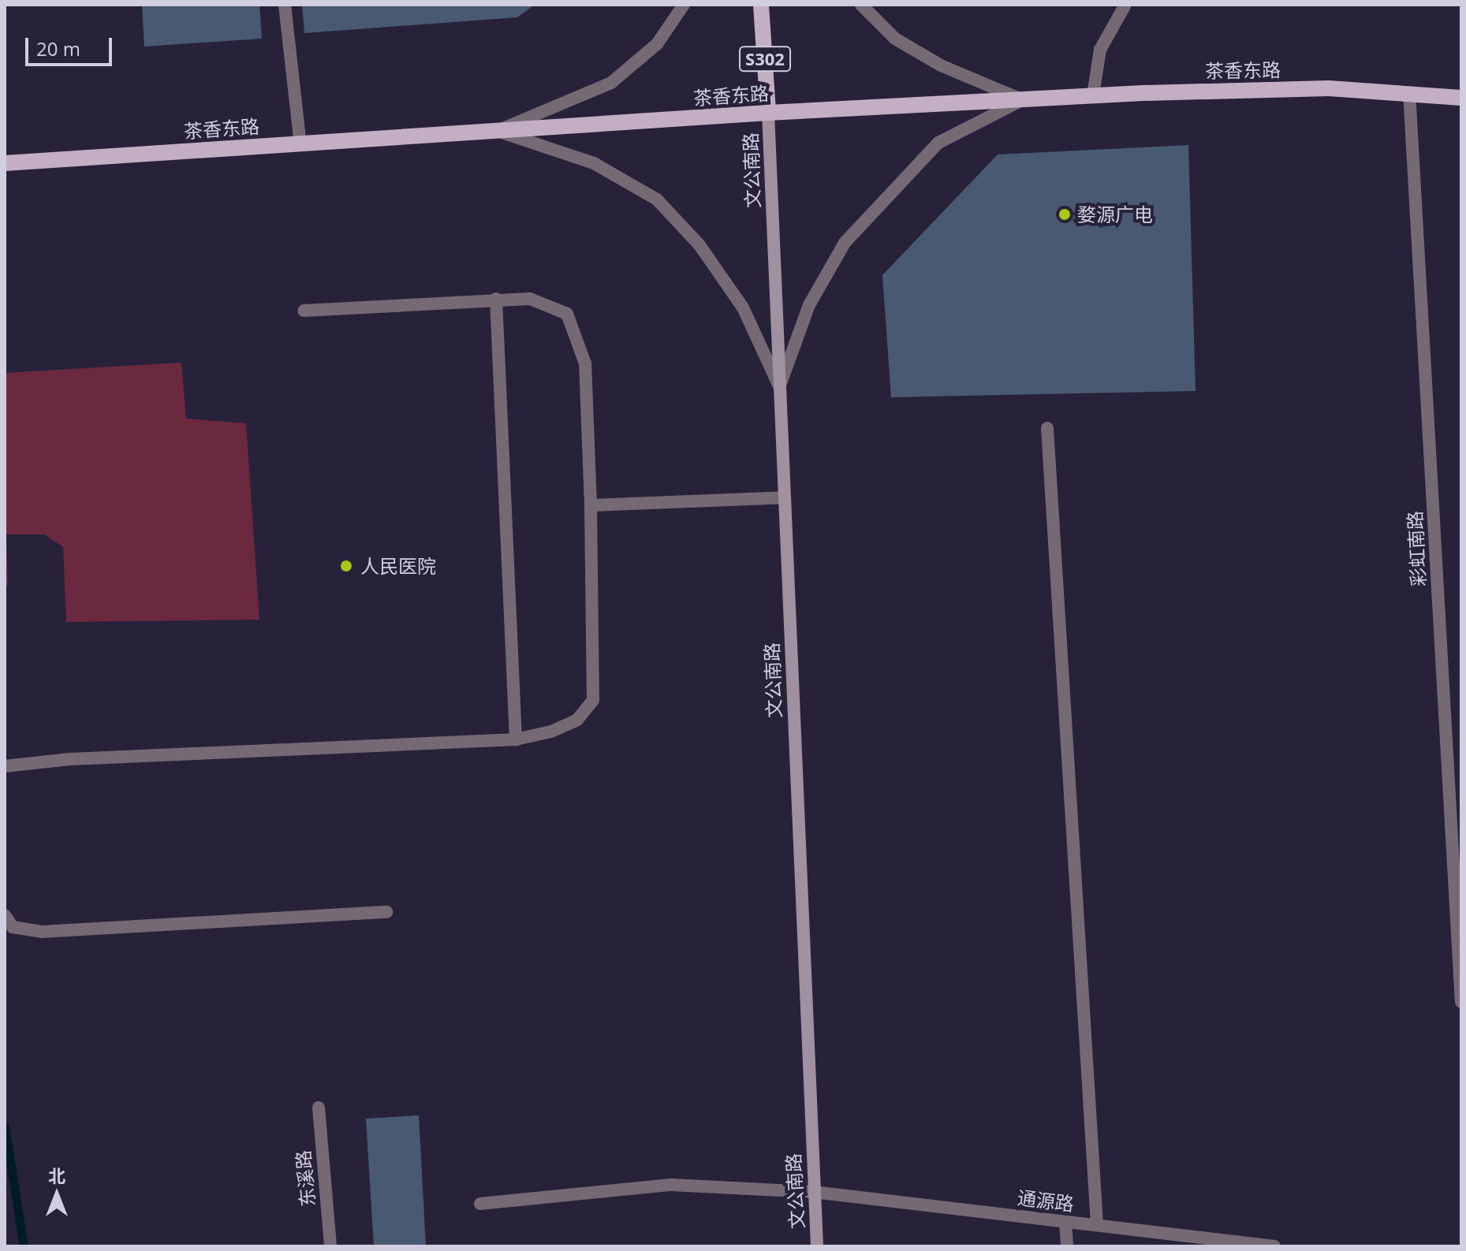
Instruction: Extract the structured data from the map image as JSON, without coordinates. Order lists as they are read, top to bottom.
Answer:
{
  "streets": {
    "main road": ["S302", "茶香东路", "文公南路"],
    "street": ["彩虹南路", "东溪路", "通源路"]
  },
  "crossings": [
    ["S302", "茶香东路"],
    ["S302", "文公南路"],
    ["茶香东路", "文公南路"],
    ["茶香东路", "彩虹南路"],
    ["文公南路", "通源路"]
  ],
  "places": ["婺源广电", "人民医院"],
  "scale_bar": "20 m",
  "north": "top"
}
